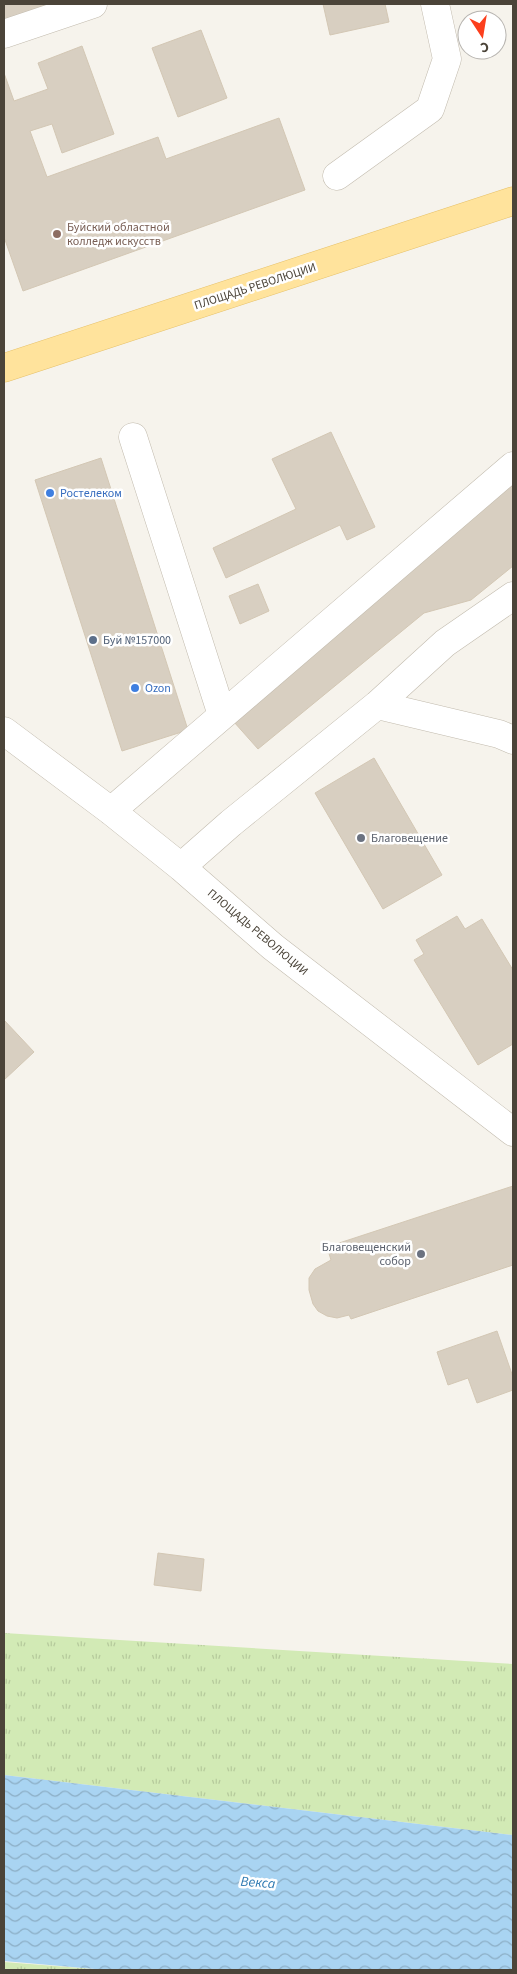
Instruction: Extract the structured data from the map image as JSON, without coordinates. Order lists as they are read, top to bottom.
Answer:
{
  "streets": {
    "main road": ["ПЛОЩАДЬ РЕВОЛЮЦИИ"]
  },
  "water": ["Векса"],
  "places": [
    "Буйский областной колледж искусств",
    "Ростелеком",
    "Буй №157000",
    "Ozon",
    "Благовещение",
    "Благовещенский собор"
  ],
  "north": "bottom"
}
